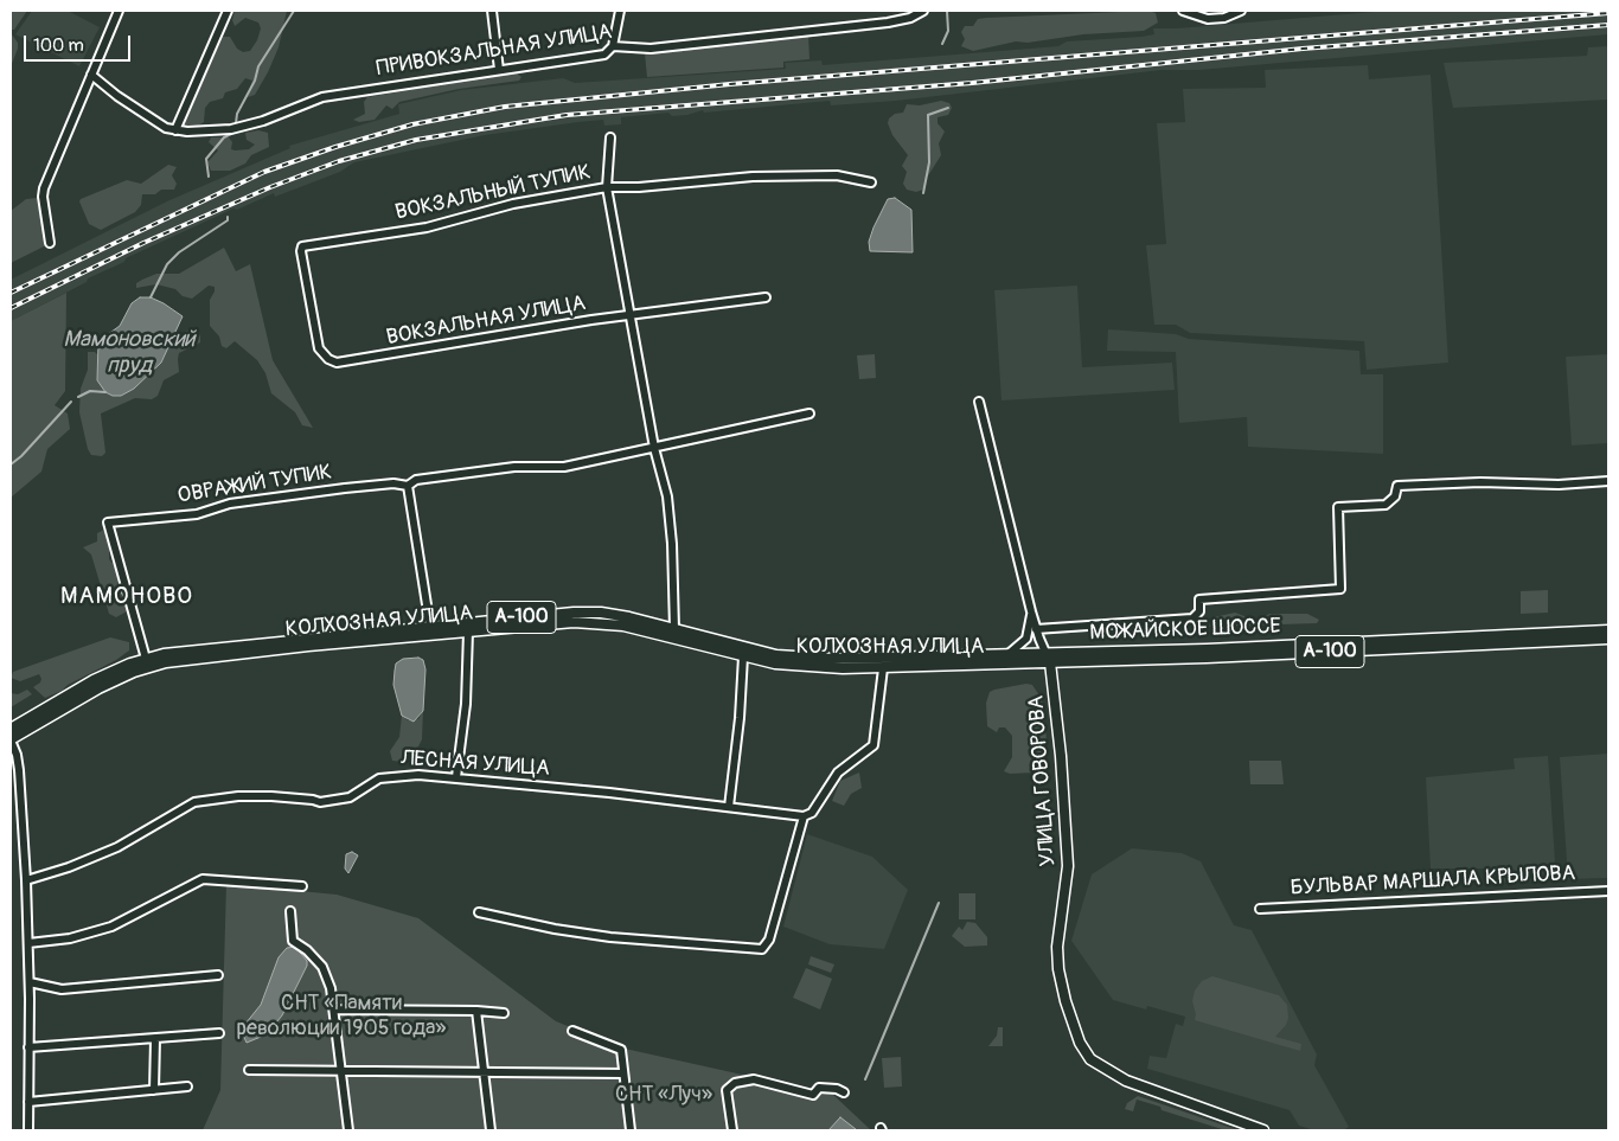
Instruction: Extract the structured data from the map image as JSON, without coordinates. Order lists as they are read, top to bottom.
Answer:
{
  "streets": {
    "main road": [
      "А-100",
      "КОЛХОЗНАЯ УЛИЦА",
      "МОЖАЙСКОЕ ШОССЕ",
      "УЛИЦА ГОВОРОВА"
    ],
    "street": [
      "ПРИВОКЗАЛЬНАЯ УЛИЦА",
      "ВОКЗАЛЬНЫЙ ТУПИК",
      "ВОКЗАЛЬНАЯ УЛИЦА",
      "ОВРАЖИЙ ТУПИК",
      "ЛЕСНАЯ УЛИЦА",
      "БУЛЬВАР МАРШАЛА КРЫЛОВА"
    ]
  },
  "crossings": [
    ["ВОКЗАЛЬНЫЙ ТУПИК", "ВОКЗАЛЬНАЯ УЛИЦА"],
    ["ОВРАЖИЙ ТУПИК", "КОЛХОЗНАЯ УЛИЦА"],
    ["КОЛХОЗНАЯ УЛИЦА", "МОЖАЙСКОЕ ШОССЕ"],
    ["КОЛХОЗНАЯ УЛИЦА", "УЛИЦА ГОВОРОВА"],
    ["МОЖАЙСКОЕ ШОССЕ", "УЛИЦА ГОВОРОВА"]
  ],
  "districts": ["МАМОНОВО"],
  "water": ["Мамоновский пруд"],
  "parks": ["СНТ «Памяти революции 1905 года»", "СНТ «Луч»"],
  "scale_bar": "100 m"
}
